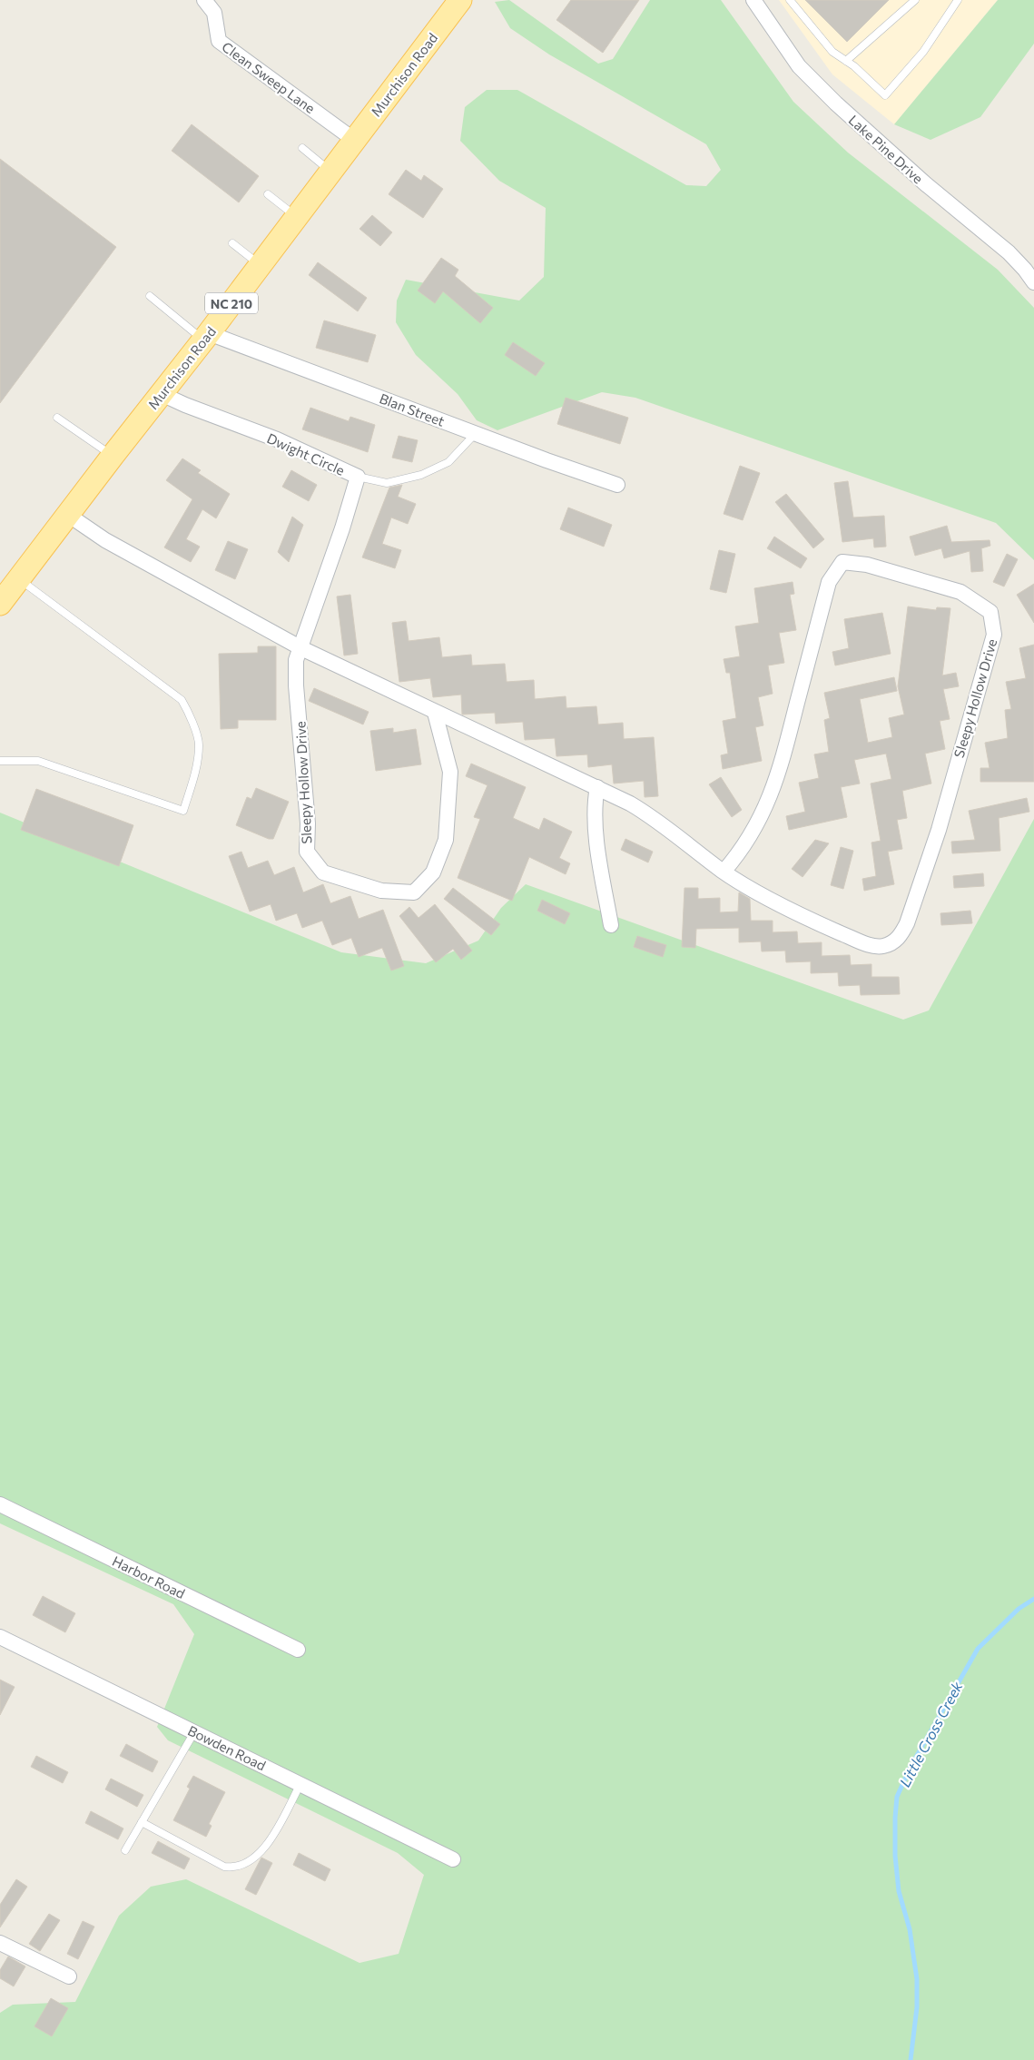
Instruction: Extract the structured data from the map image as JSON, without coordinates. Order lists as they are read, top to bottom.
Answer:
{
  "streets": {
    "main road": ["Murchison Road", "NC 210"],
    "street": [
      "Clean Sweep Lane",
      "Lake Pine Drive",
      "Blan Street",
      "Dwight Circle",
      "Sleepy Hollow Drive",
      "Harbor Road",
      "Bowden Road"
    ]
  },
  "crossings": [
    ["Murchison Road", "Clean Sweep Lane"],
    ["Murchison Road", "Blan Street"],
    ["Murchison Road", "Dwight Circle"],
    ["Murchison Road", "Sleepy Hollow Drive"],
    ["Dwight Circle", "Sleepy Hollow Drive"]
  ],
  "water": ["Little Cross Creek"]
}
